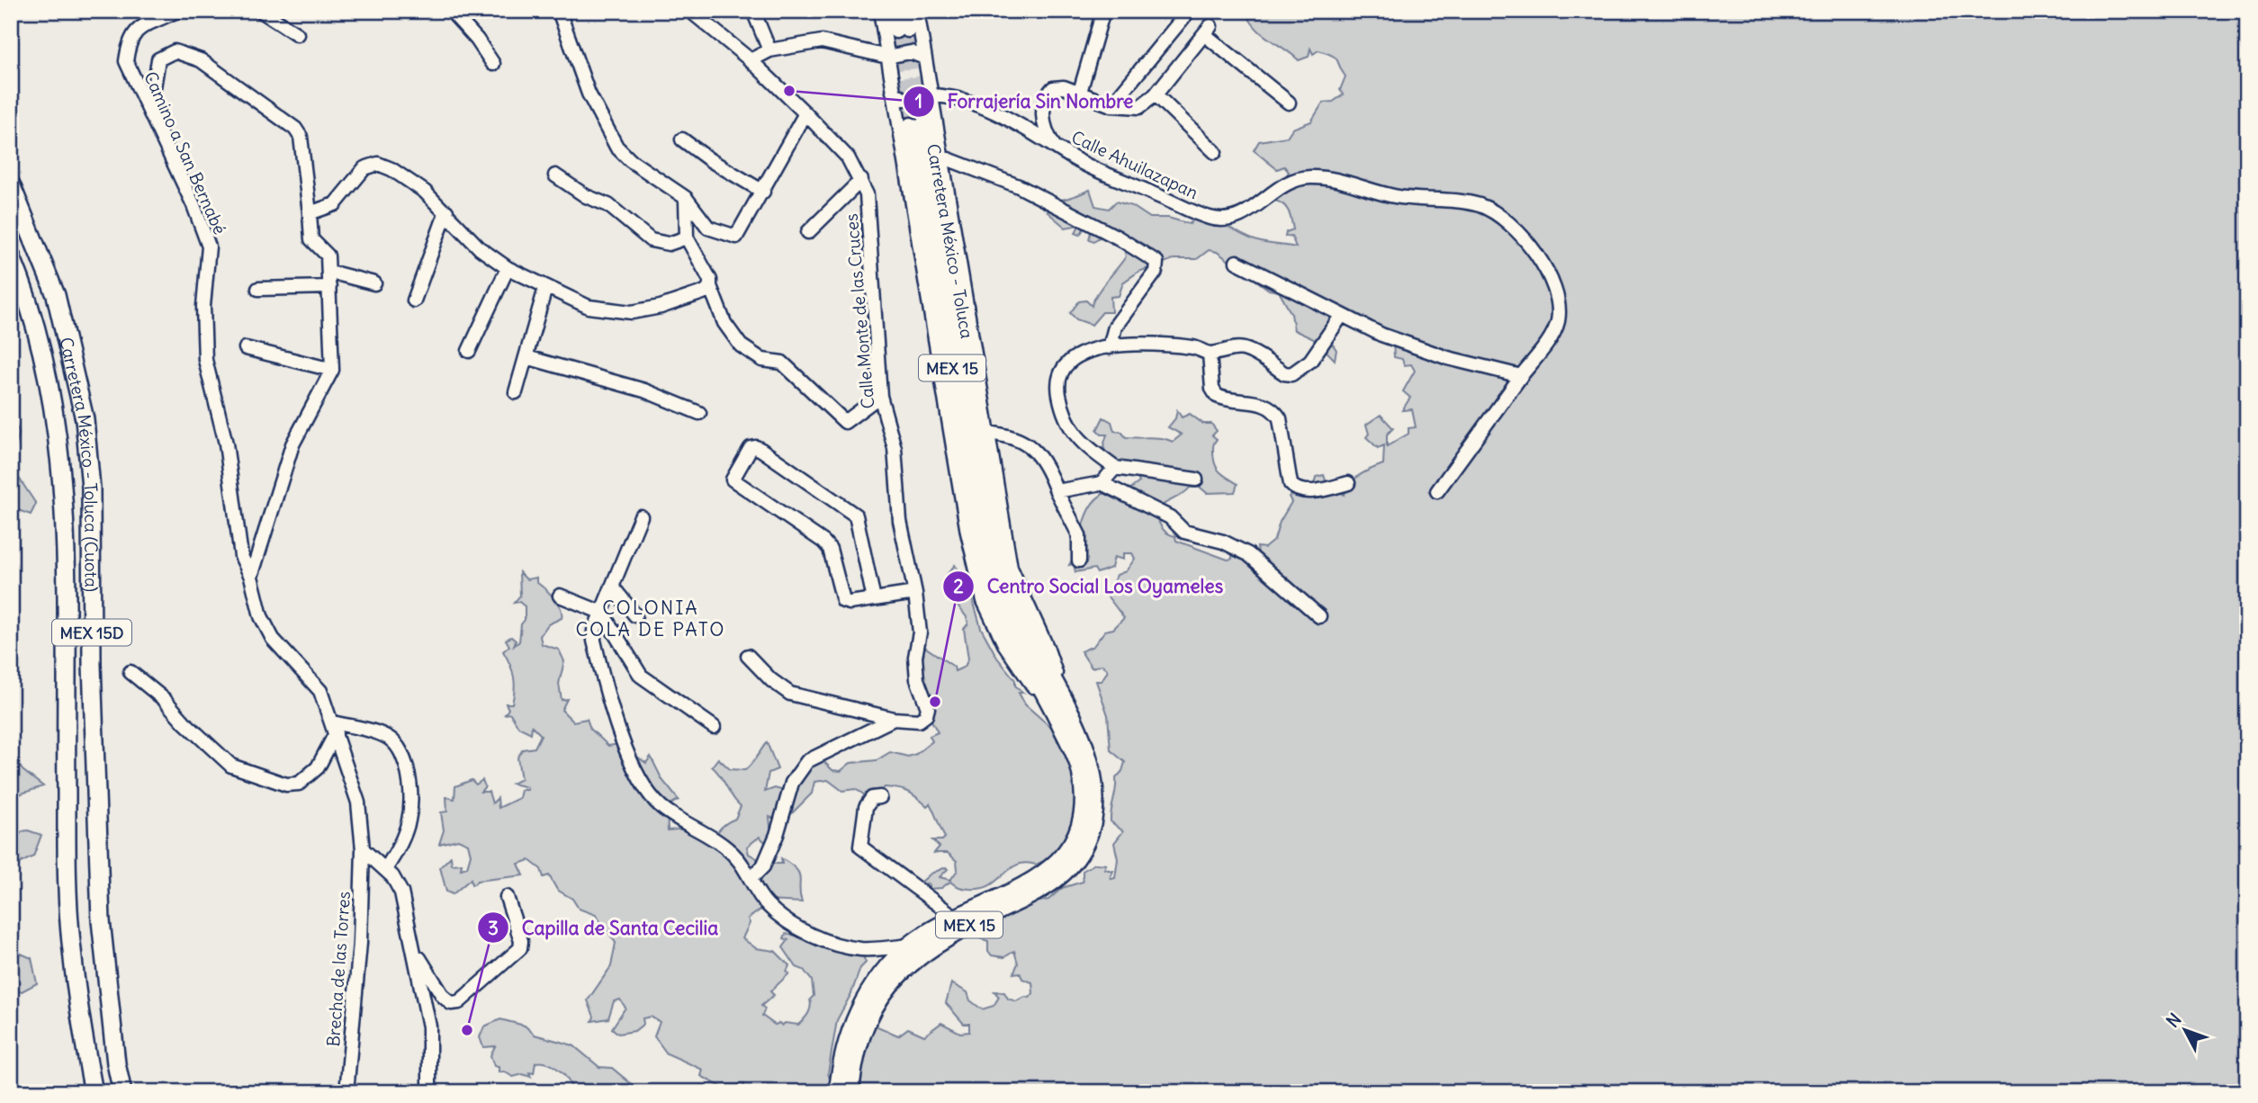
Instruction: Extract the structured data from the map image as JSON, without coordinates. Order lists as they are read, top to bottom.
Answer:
{
  "streets": {
    "highway": ["Carretera México - Toluca (Cuota)", "MEX 15D"],
    "main road": ["Carretera México - Toluca", "MEX 15"],
    "street": [
      "Camino a San Bernabé",
      "Calle Ahuilazapan",
      "Calle Monte de las Cruces",
      "Brecha de las Torres"
    ]
  },
  "crossings": [
    ["Camino a San Bernabé", "Brecha de las Torres"]
  ],
  "districts": ["COLONIA COLA DE PATO"],
  "places": ["Forrajería Sin Nombre", "Centro Social Los Oyameles", "Capilla de Santa Cecilia"],
  "north": "top left"
}
